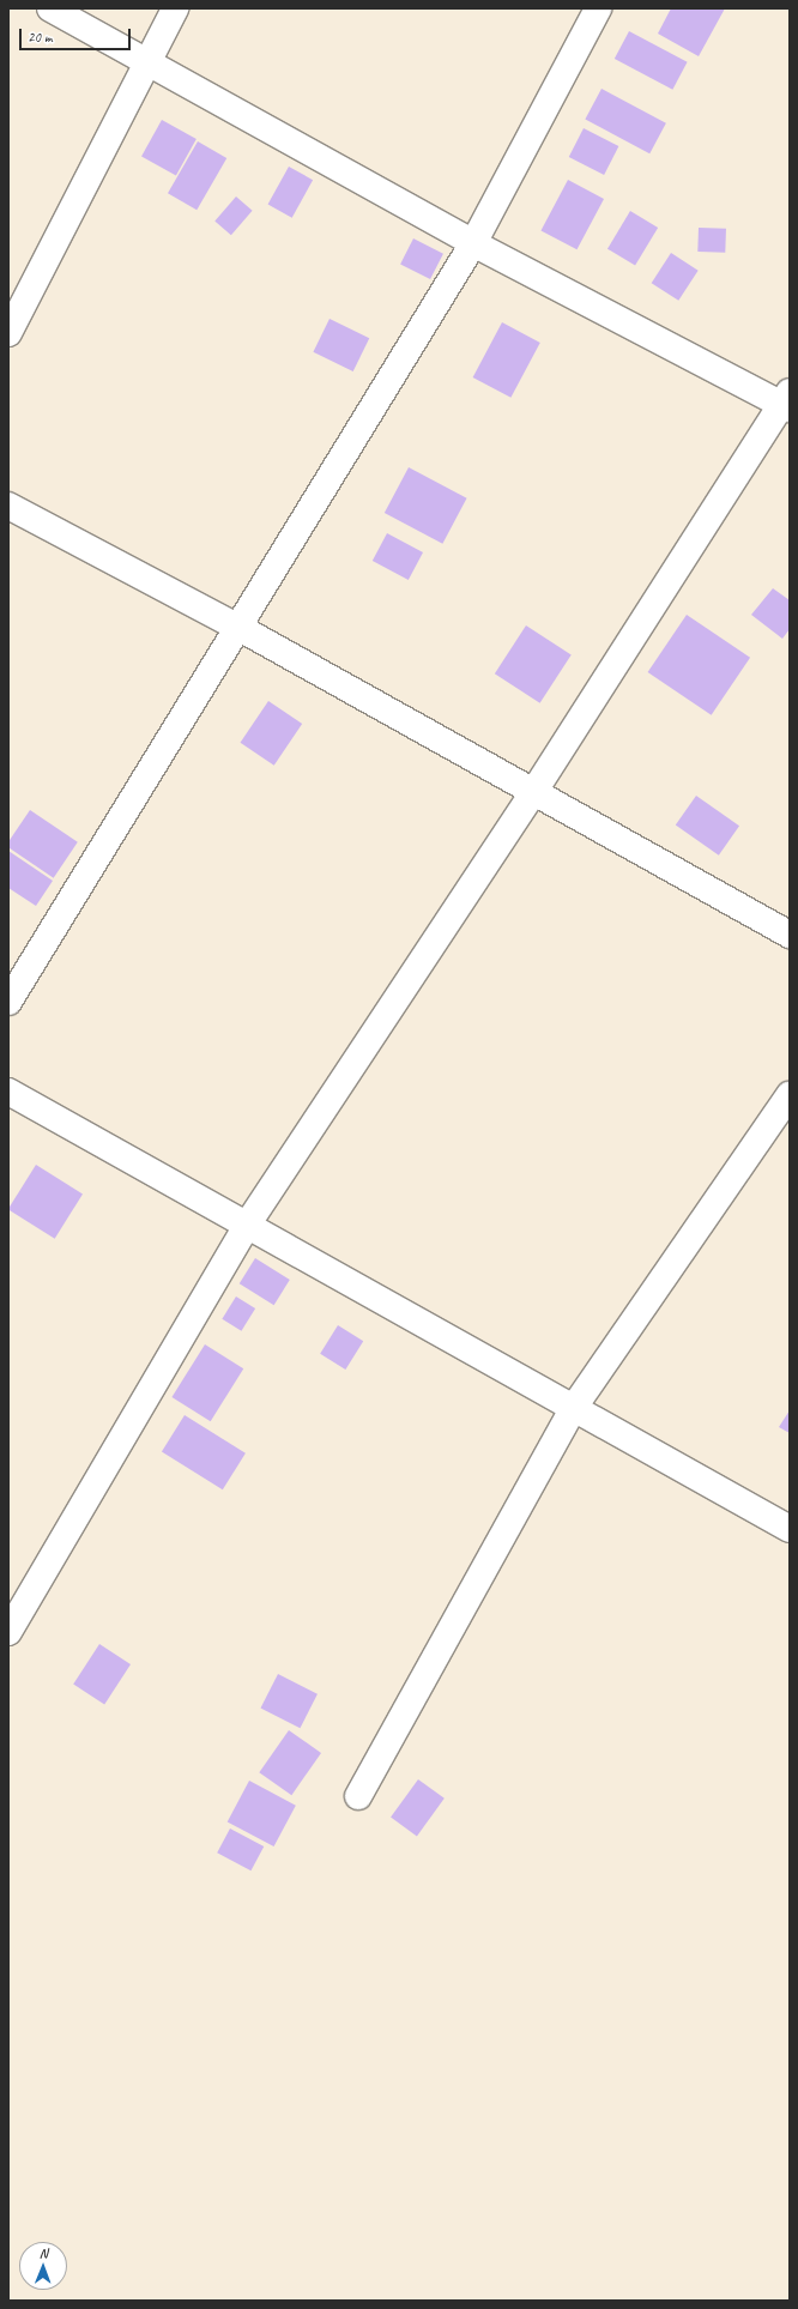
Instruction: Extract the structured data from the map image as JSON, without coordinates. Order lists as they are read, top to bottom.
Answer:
{
  "scale_bar": "20 m",
  "north": "top"
}
